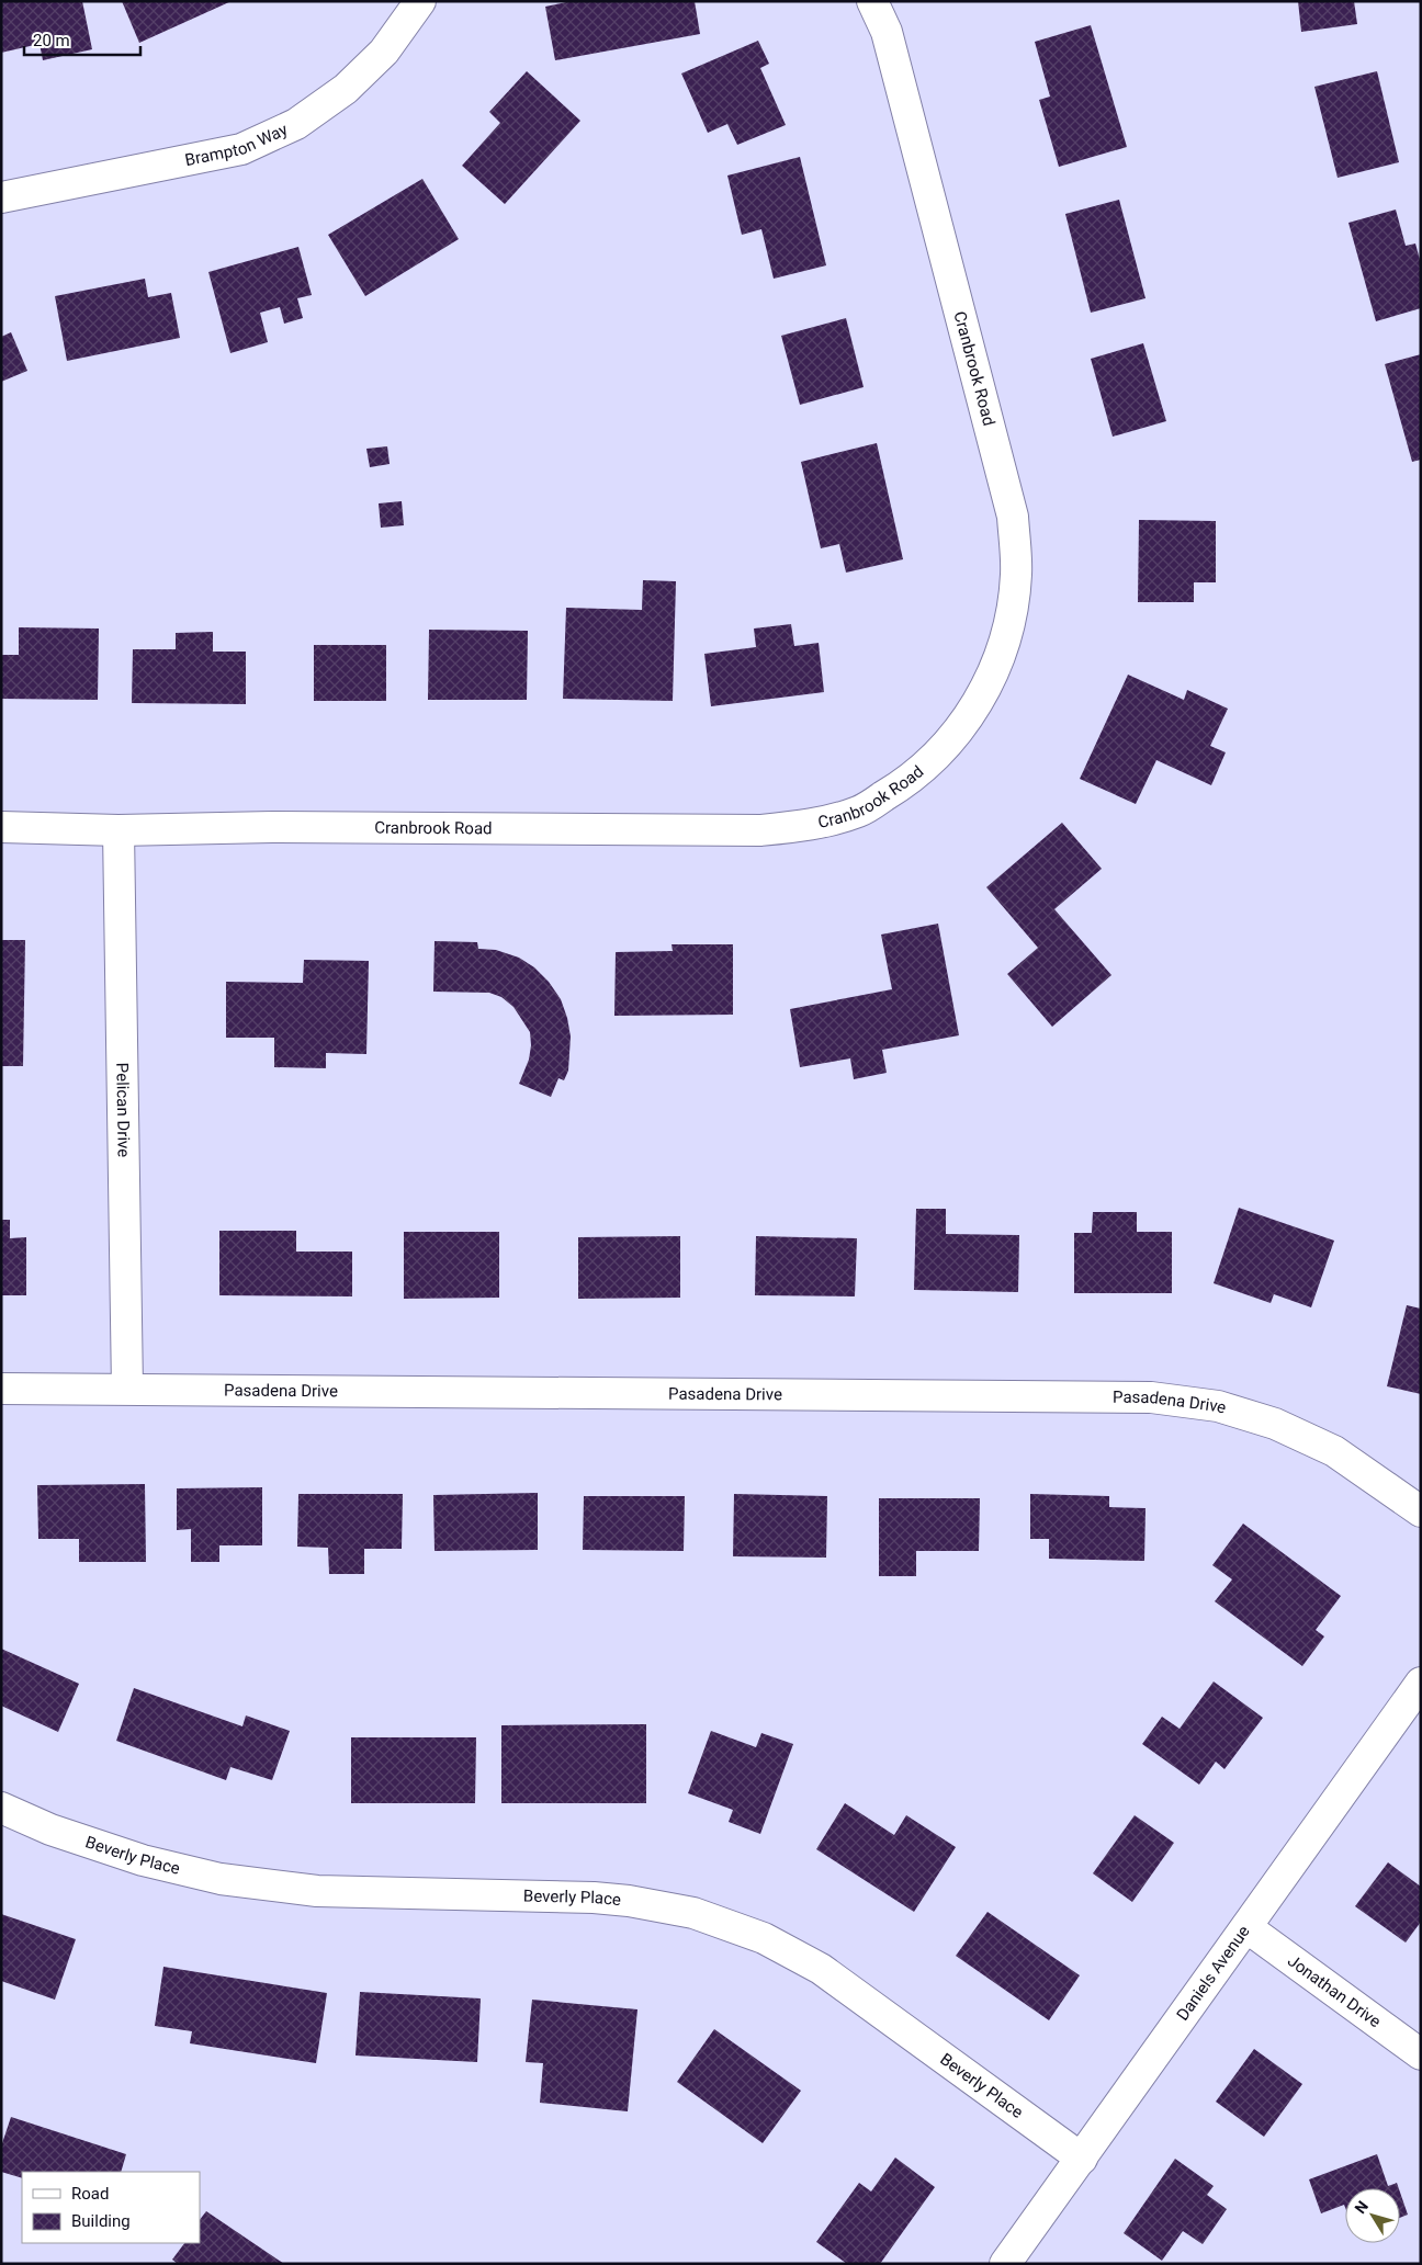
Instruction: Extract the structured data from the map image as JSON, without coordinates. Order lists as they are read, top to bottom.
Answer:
{
  "streets": {
    "street": [
      "Brampton Way",
      "Cranbrook Road",
      "Pelican Drive",
      "Pasadena Drive",
      "Beverly Place",
      "Daniels Avenue",
      "Jonathan Drive"
    ]
  },
  "crossings": [
    ["Cranbrook Road", "Pelican Drive"],
    ["Pelican Drive", "Pasadena Drive"],
    ["Beverly Place", "Daniels Avenue"],
    ["Daniels Avenue", "Jonathan Drive"]
  ],
  "legend": ["Road", "Building"],
  "scale_bar": "20 m",
  "north": "top left"
}
